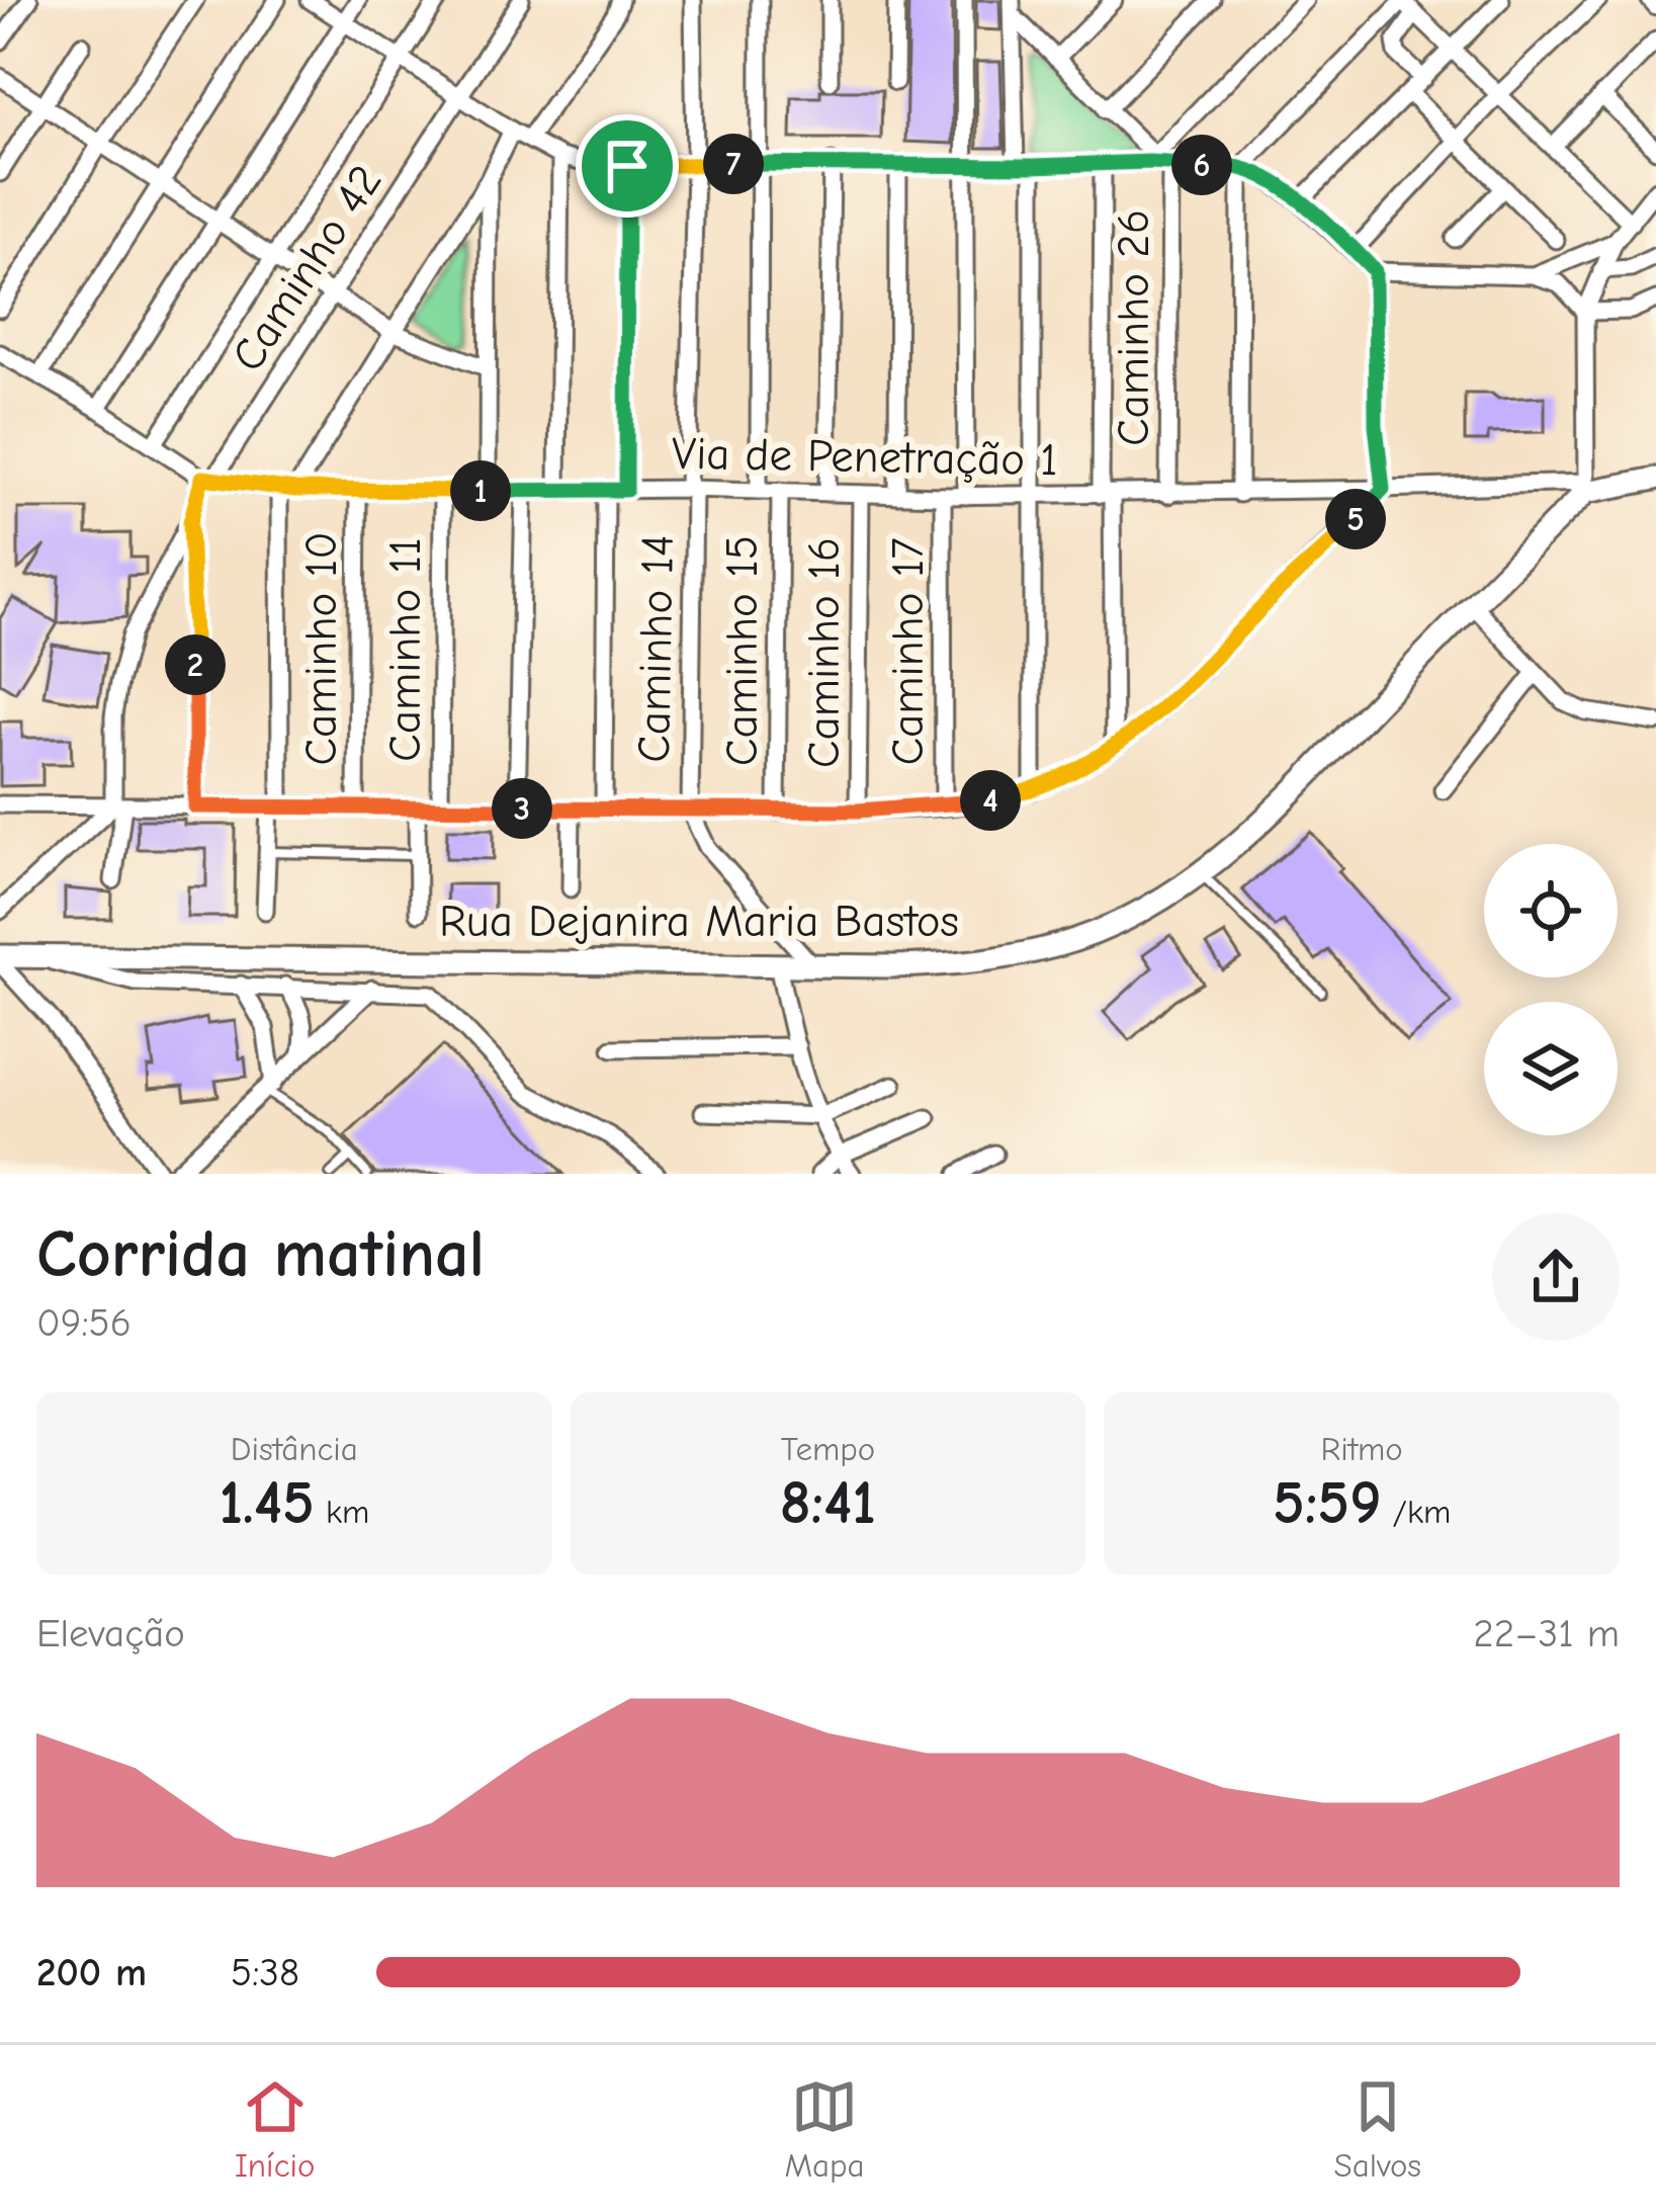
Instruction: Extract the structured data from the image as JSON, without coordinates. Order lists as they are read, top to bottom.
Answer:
{
  "streets": {
    "main road": ["Rua Dejanira Maria Bastos"],
    "street": [
      "Caminho 42",
      "Caminho 26",
      "Via de Penetração 1",
      "Caminho 10",
      "Caminho 14",
      "Caminho 11",
      "Caminho 15",
      "Caminho 17",
      "Caminho 16"
    ]
  },
  "crossings": [
    ["Caminho 42", "Via de Penetração 1"],
    ["Caminho 26", "Via de Penetração 1"],
    ["Via de Penetração 1", "Caminho 10"],
    ["Via de Penetração 1", "Caminho 14"],
    ["Via de Penetração 1", "Caminho 11"],
    ["Via de Penetração 1", "Caminho 15"],
    ["Via de Penetração 1", "Caminho 17"],
    ["Via de Penetração 1", "Caminho 16"],
    ["Via de Penetração 1", "Rua Dejanira Maria Bastos"]
  ],
  "page": {
    "pins": [
      "7",
      "6",
      "1",
      "5",
      "2",
      "4",
      "3"
    ],
    "heading": ["Corrida matinal", "09:56"],
    "stats": [
      ["Distância", "1.45 km"],
      ["Tempo", "8:41"],
      ["Ritmo", "5:59 /km"]
    ],
    "chart": ["Elevação", "22–31 m"],
    "list": [
      {
        "name": "200 m",
        "note": "5:38"
      }
    ],
    "tabs": ["Início", "Mapa", "Salvos"]
  }
}
